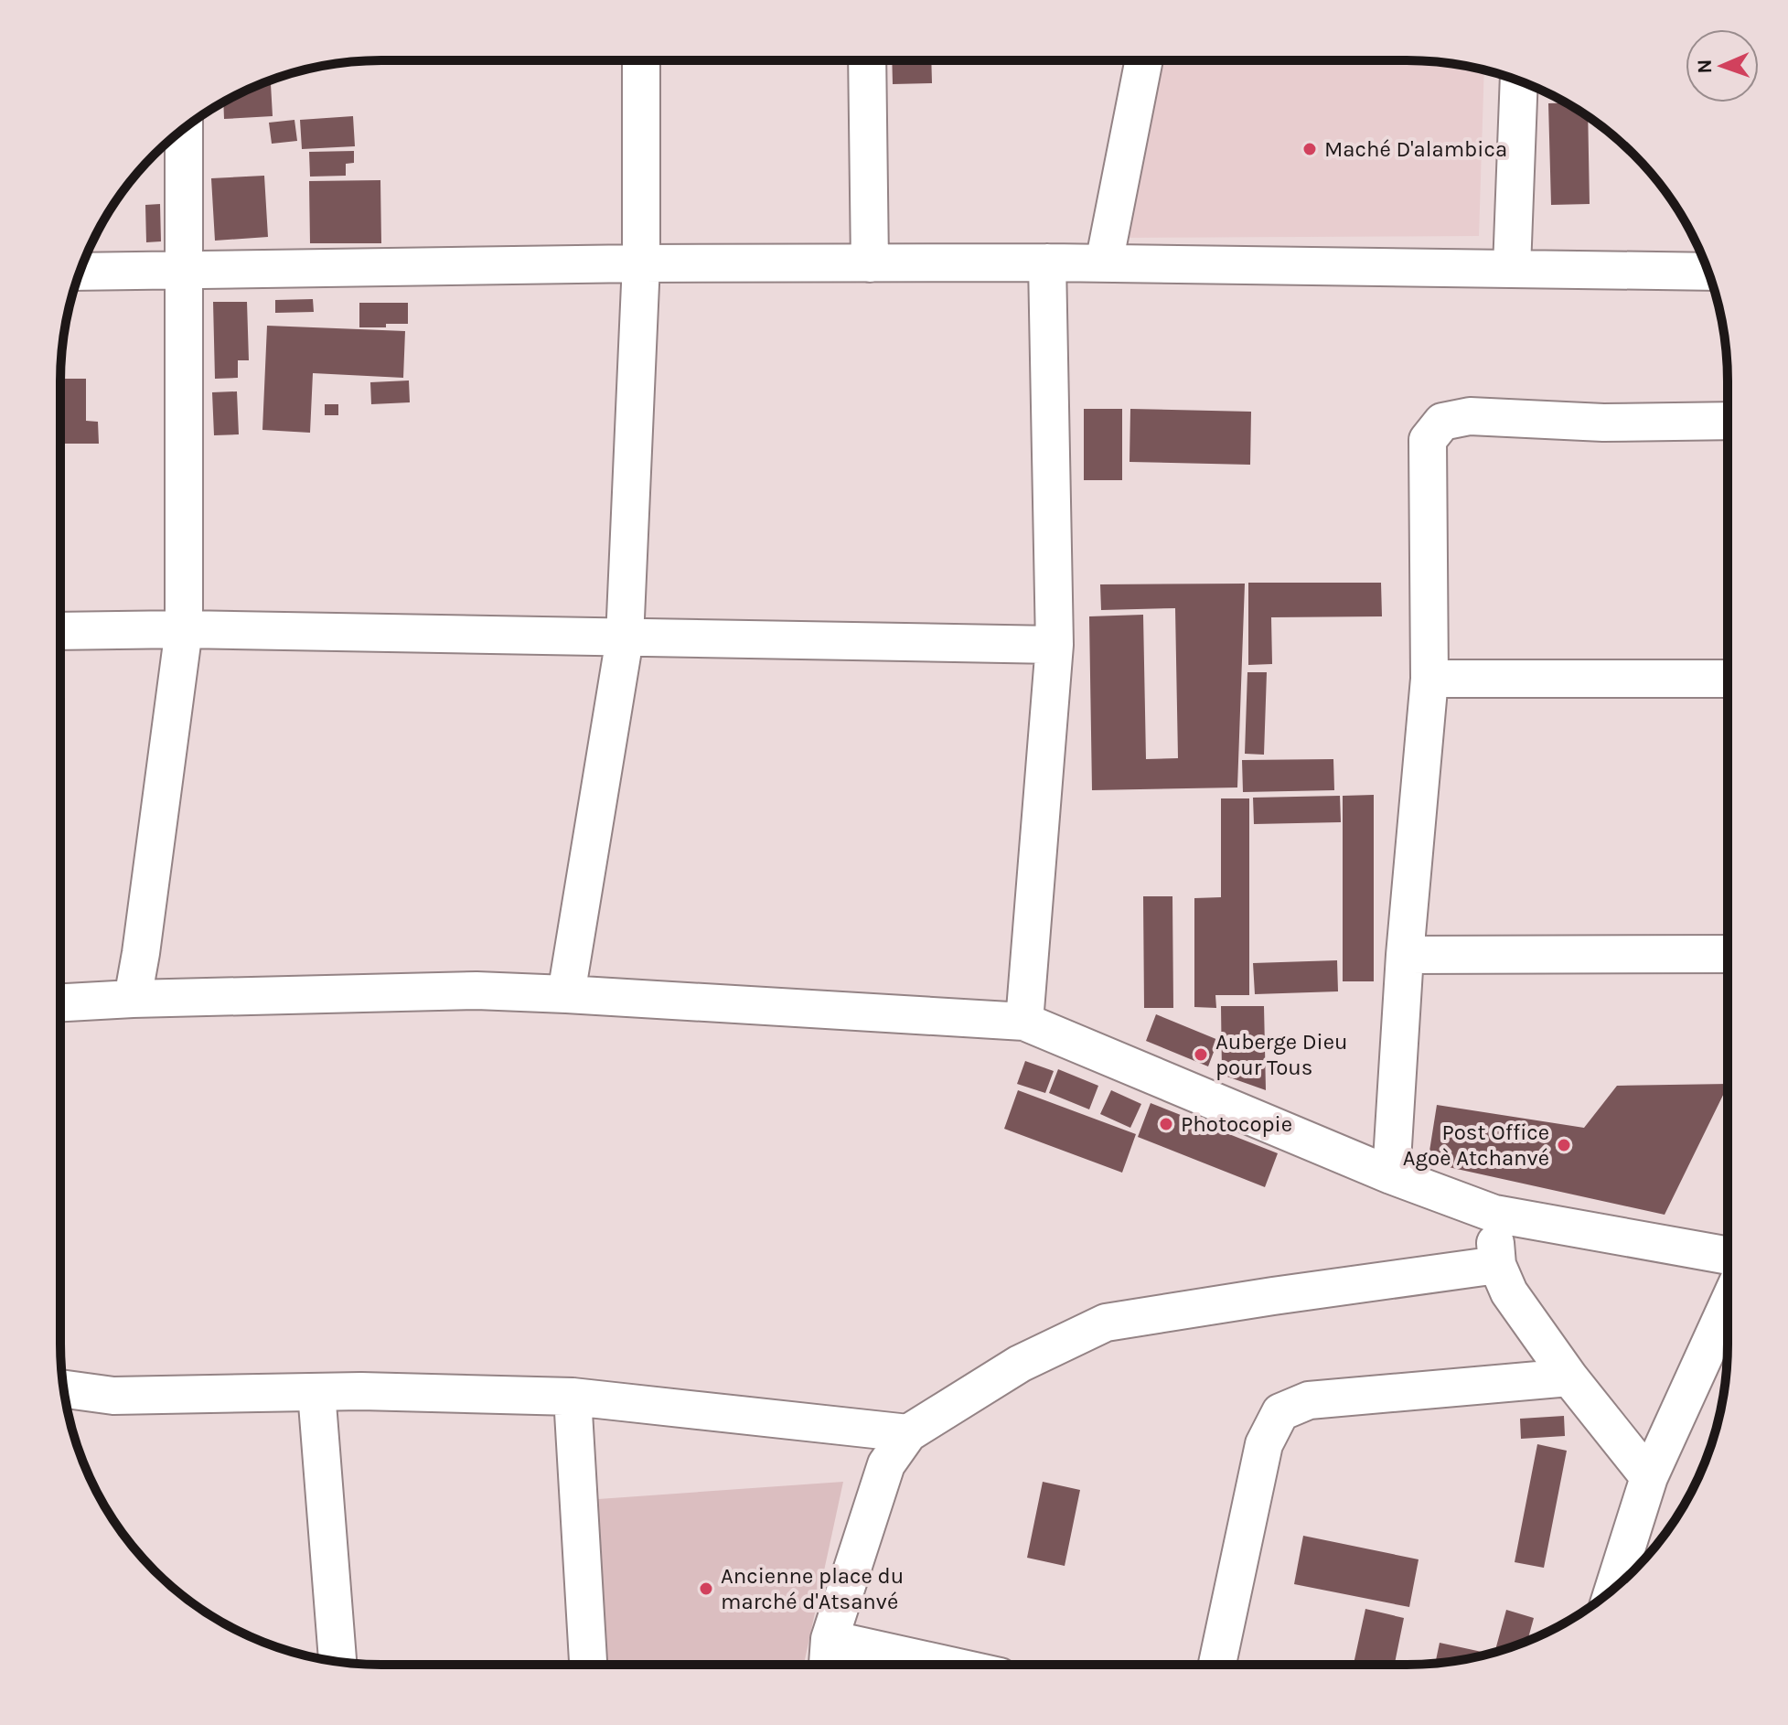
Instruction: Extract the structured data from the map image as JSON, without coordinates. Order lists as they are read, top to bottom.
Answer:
{
  "places": [
    "Maché D'alambica",
    "Auberge Dieu pour Tous",
    "Photocopie",
    "Post Office Agoè Atchanvé",
    "Ancienne place du marché d'Atsanvé"
  ],
  "north": "left"
}
